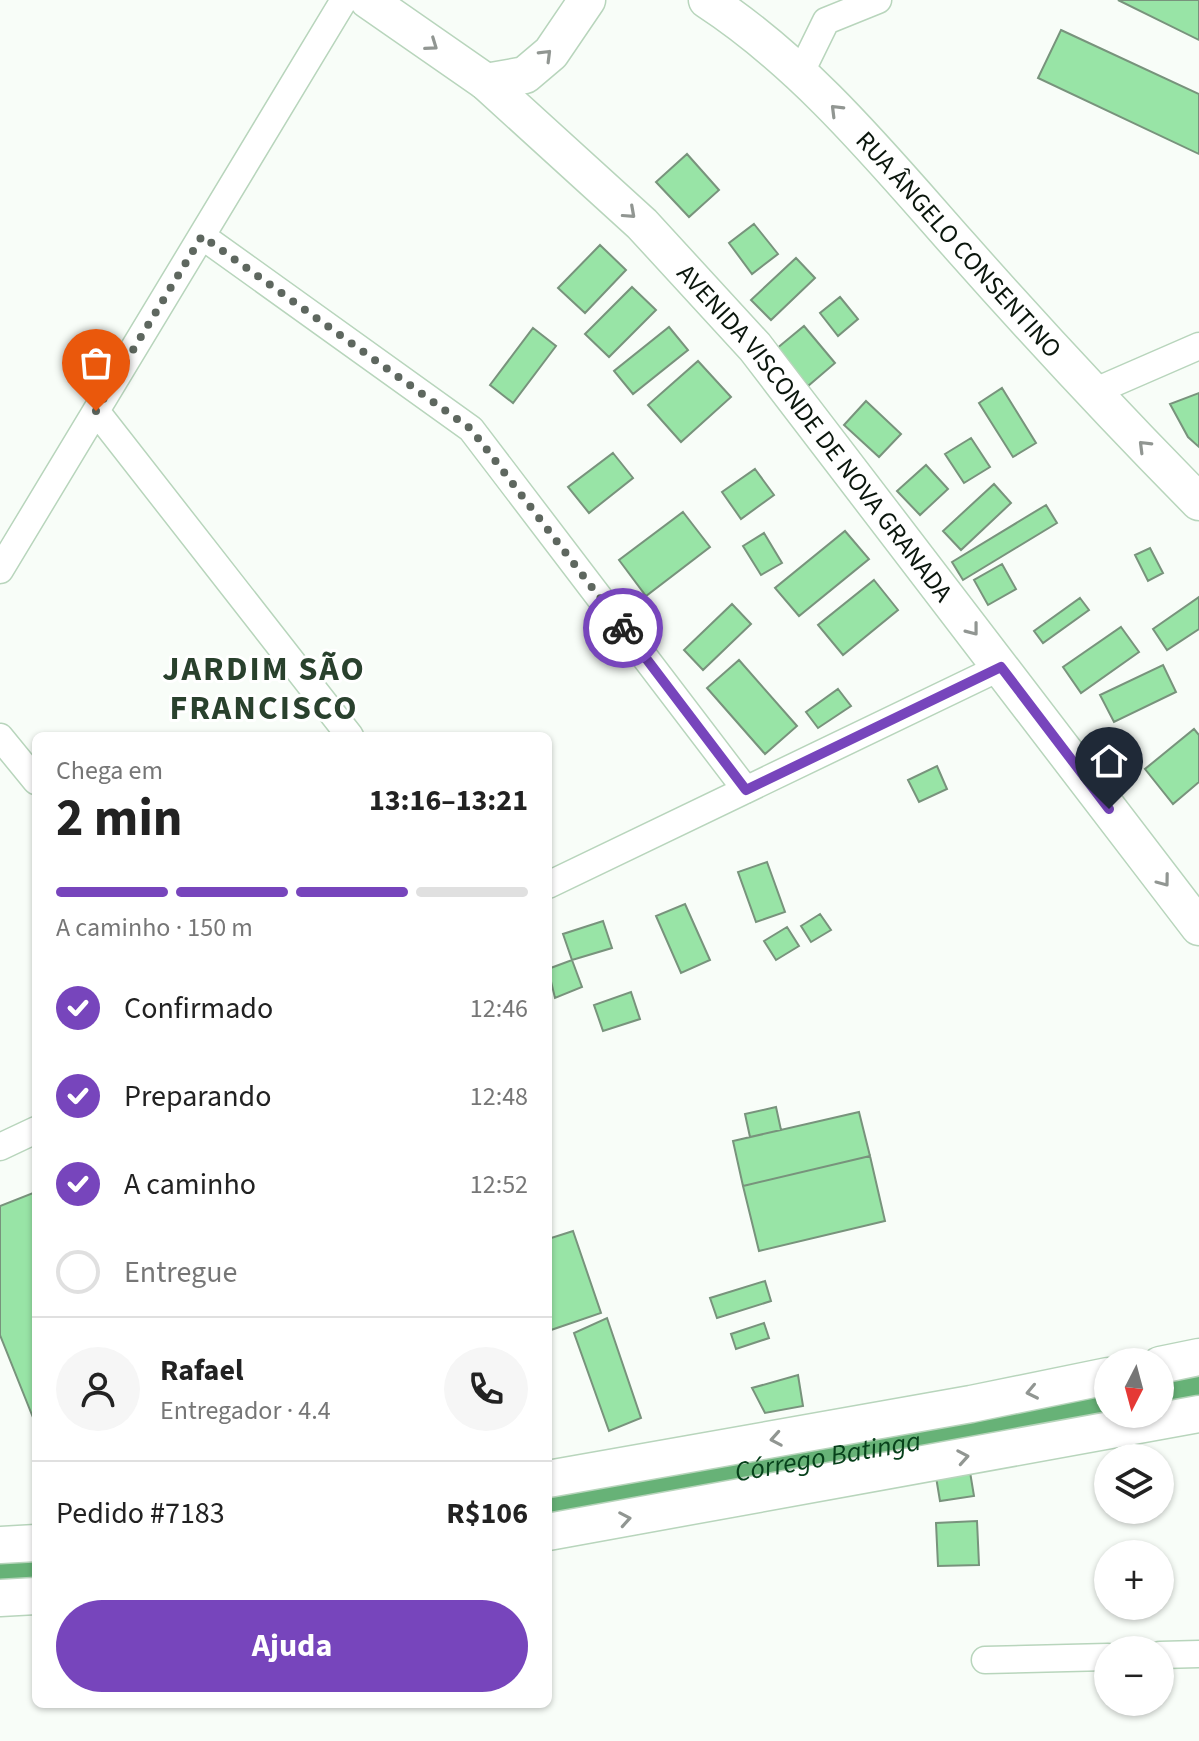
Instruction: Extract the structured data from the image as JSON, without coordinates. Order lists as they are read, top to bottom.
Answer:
{
  "streets": {
    "main road": ["RUA ÂNGELO CONSENTINO", "AVENIDA VISCONDE DE NOVA GRANADA"]
  },
  "one_way": ["RUA ÂNGELO CONSENTINO", "AVENIDA VISCONDE DE NOVA GRANADA"],
  "districts": ["JARDIM SÃO FRANCISCO"],
  "water": ["Córrego Batinga"],
  "north": "bottom",
  "page": {
    "heading": ["2 min", "Chega em", "13:16–13:21"],
    "panel": [
      "Rafael",
      "Entregador · 4.4",
      "Pedido #7183",
      "R$106"
    ],
    "bar": "A caminho · 150 m",
    "list": [
      ["Confirmado", "12:46"],
      ["Preparando", "12:48"],
      ["A caminho", "12:52"],
      "Entregue"
    ],
    "map_buttons": ["+", "−"],
    "buttons": "Ajuda"
  }
}
